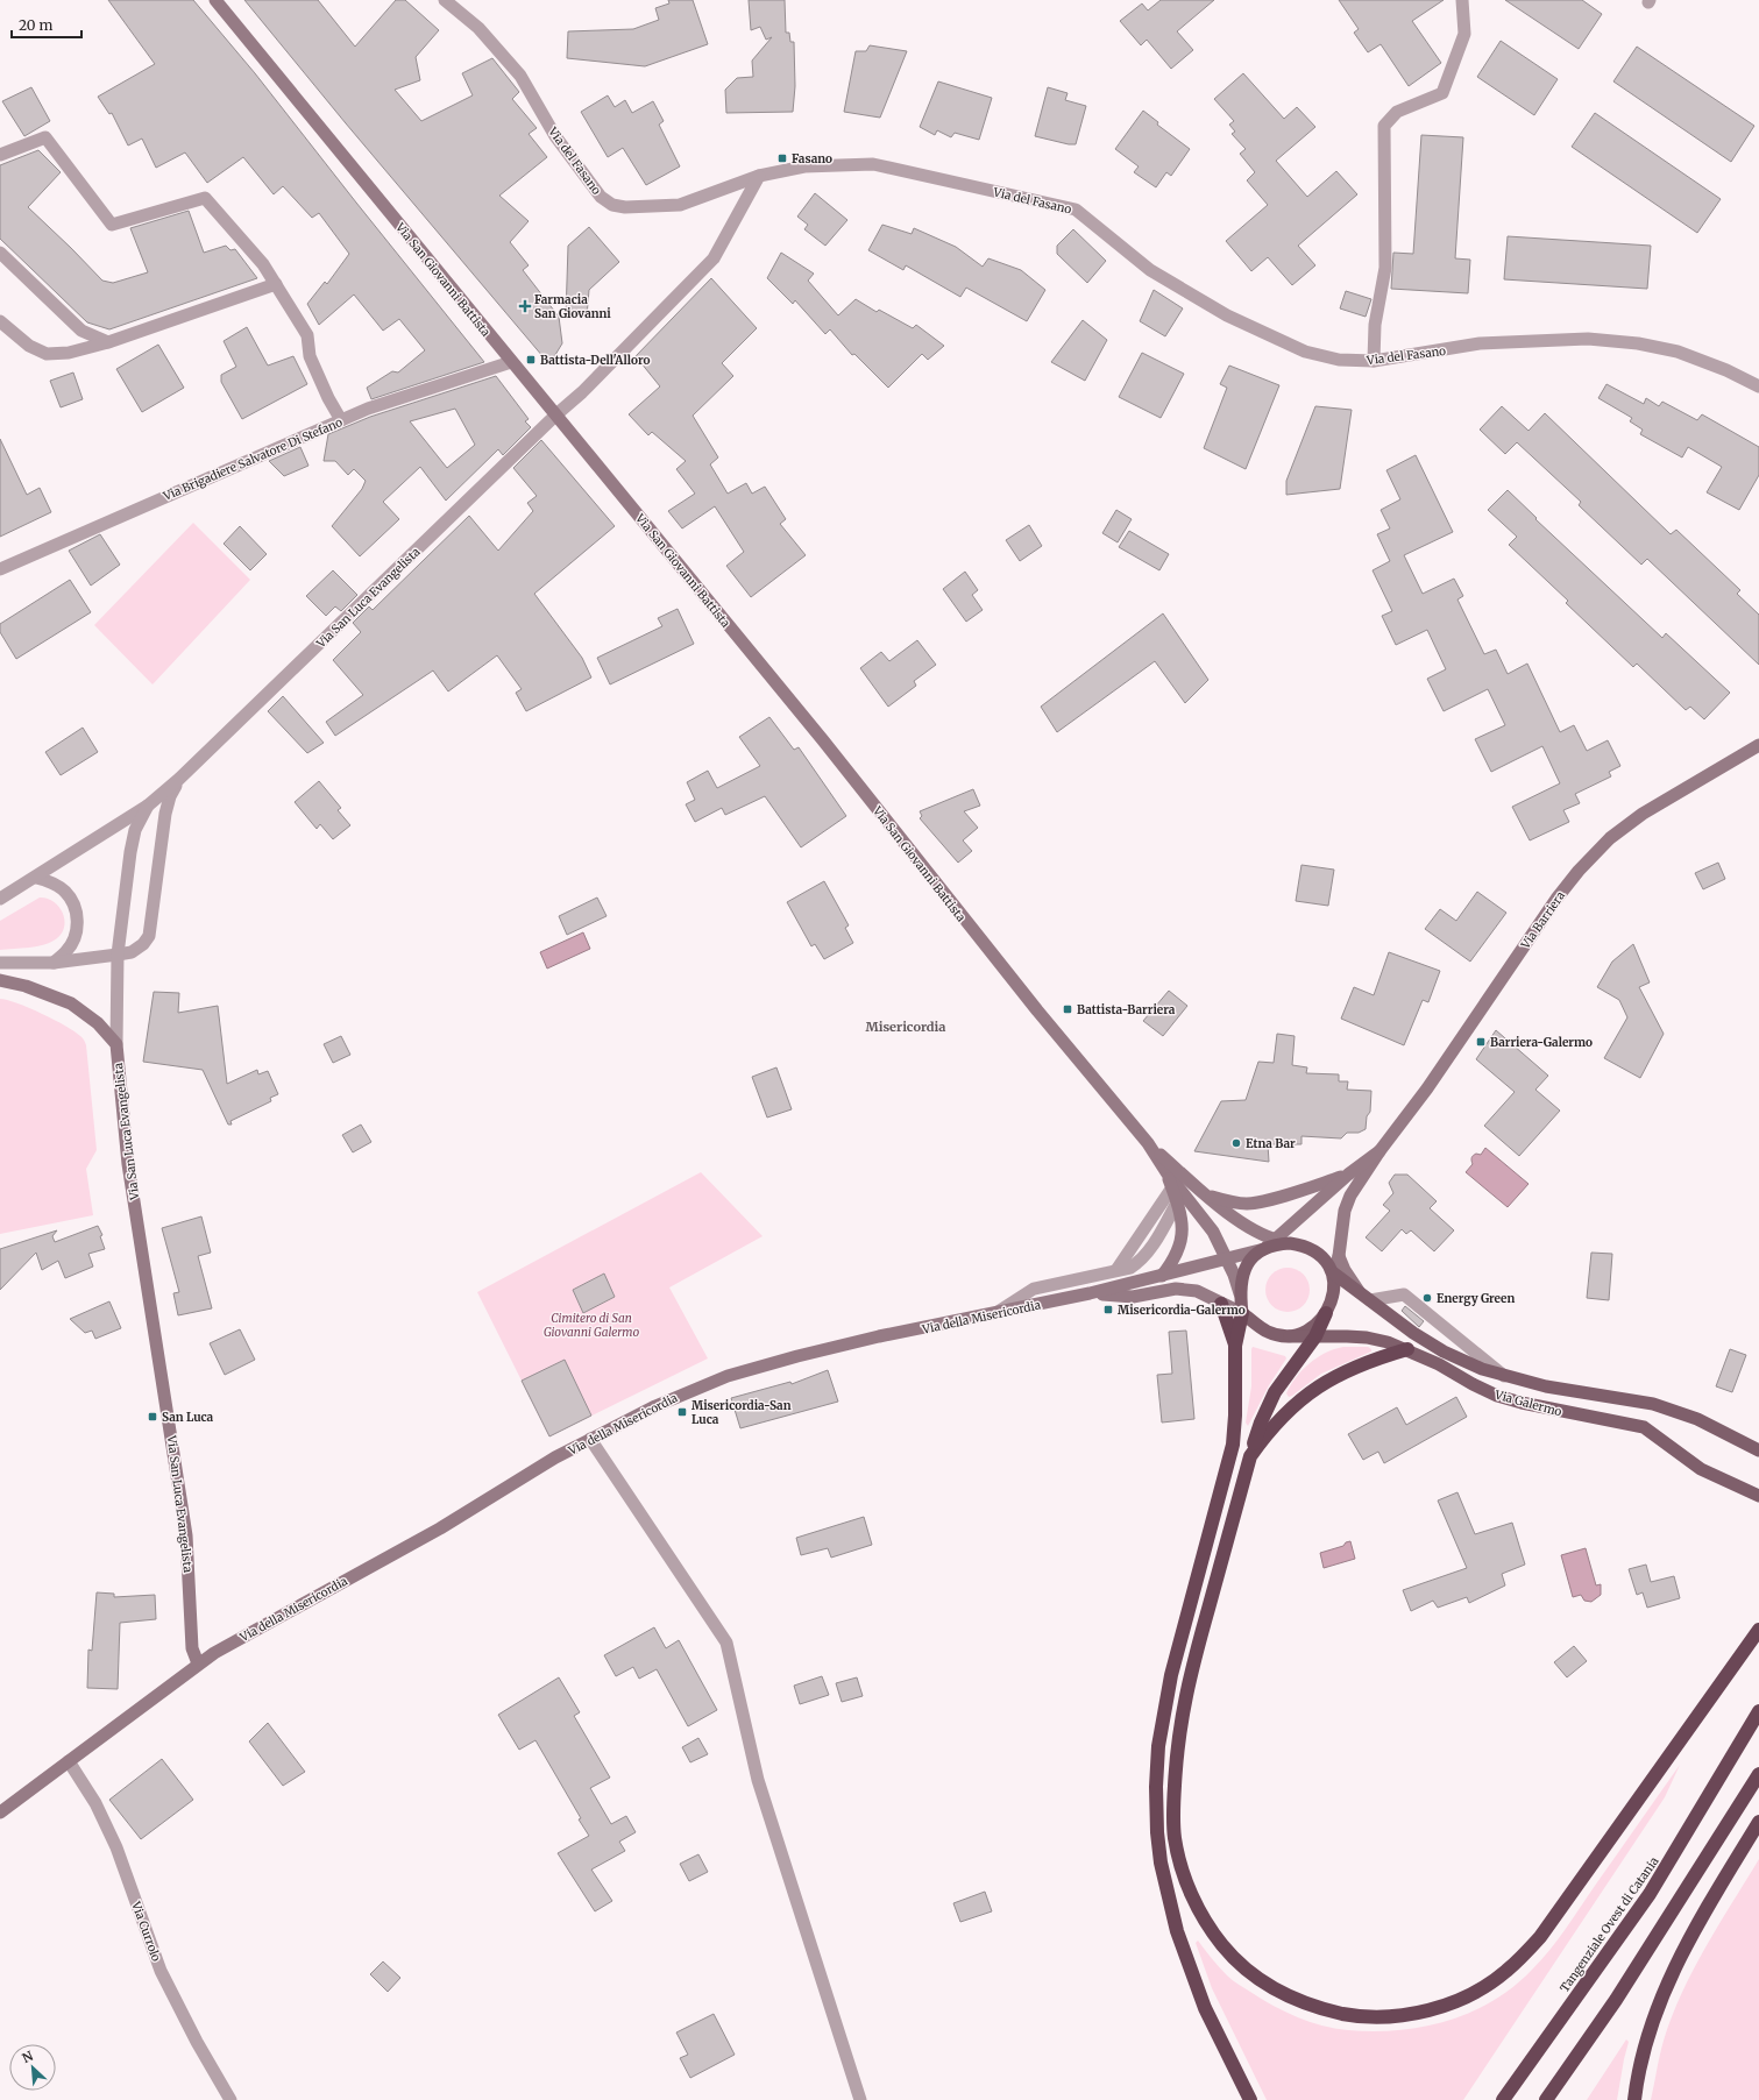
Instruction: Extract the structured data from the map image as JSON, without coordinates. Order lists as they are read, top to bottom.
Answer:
{
  "streets": {
    "highway": ["Tangenziale Ovest di Catania"],
    "main road": [
      "Via San Giovanni Battista",
      "Via San Luca Evangelista",
      "Via Barriera",
      "Via della Misericordia",
      "Via Galermo"
    ],
    "street": ["Via del Fasano", "Via Brigadiere Salvatore Di Stefano", "Via Currolo"]
  },
  "crossings": [
    ["Via del Fasano", "Via San Luca Evangelista"],
    ["Via San Giovanni Battista", "Via Brigadiere Salvatore Di Stefano"],
    ["Via San Giovanni Battista", "Via San Luca Evangelista"],
    ["Via San Luca Evangelista", "Via della Misericordia"],
    ["Via della Misericordia", "Via Galermo"]
  ],
  "districts": ["Misericordia"],
  "parks": ["Cimitero di San Giovanni Galermo"],
  "places": {
    "transit": [
      "Fasano",
      "Battista-Dell'Alloro",
      "Battista-Barriera",
      "Barriera-Galermo",
      "Misericordia-Galermo",
      "Misericordia-San Luca",
      "San Luca"
    ],
    "health": ["Farmacia San Giovanni"],
    "other": ["Etna Bar", "Energy Green"]
  },
  "scale_bar": "20 m",
  "north": "top left"
}
